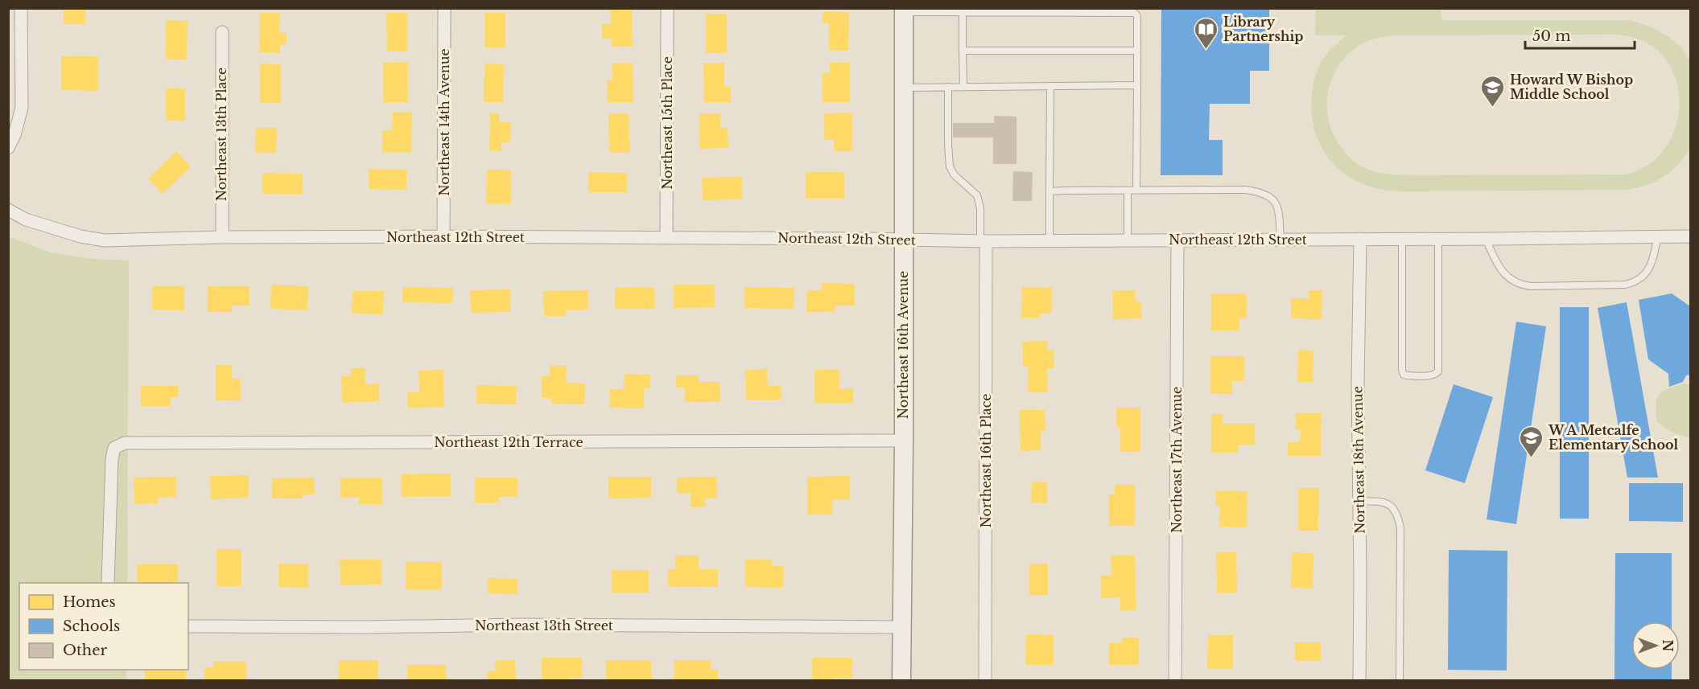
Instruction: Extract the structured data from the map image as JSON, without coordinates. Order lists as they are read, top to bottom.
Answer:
{
  "streets": {
    "street": [
      "Northeast 14th Avenue",
      "Northeast 15th Place",
      "Northeast 13th Place",
      "Northeast 12th Street",
      "Northeast 16th Avenue",
      "Northeast 12th Terrace",
      "Northeast 17th Avenue",
      "Northeast 18th Avenue",
      "Northeast 16th Place",
      "Northeast 13th Street"
    ]
  },
  "crossings": [
    ["Northeast 14th Avenue", "Northeast 12th Street"],
    ["Northeast 15th Place", "Northeast 12th Street"],
    ["Northeast 13th Place", "Northeast 12th Street"],
    ["Northeast 12th Street", "Northeast 16th Avenue"],
    ["Northeast 12th Street", "Northeast 17th Avenue"],
    ["Northeast 12th Street", "Northeast 18th Avenue"],
    ["Northeast 12th Street", "Northeast 16th Place"],
    ["Northeast 16th Avenue", "Northeast 12th Terrace"],
    ["Northeast 16th Avenue", "Northeast 13th Street"]
  ],
  "places": {
    "library": ["Library Partnership"],
    "school or university": ["Howard W Bishop Middle School", "W A Metcalfe Elementary School"]
  },
  "legend": ["Homes", "Schools", "Other"],
  "scale_bar": "50 m",
  "north": "right"
}
